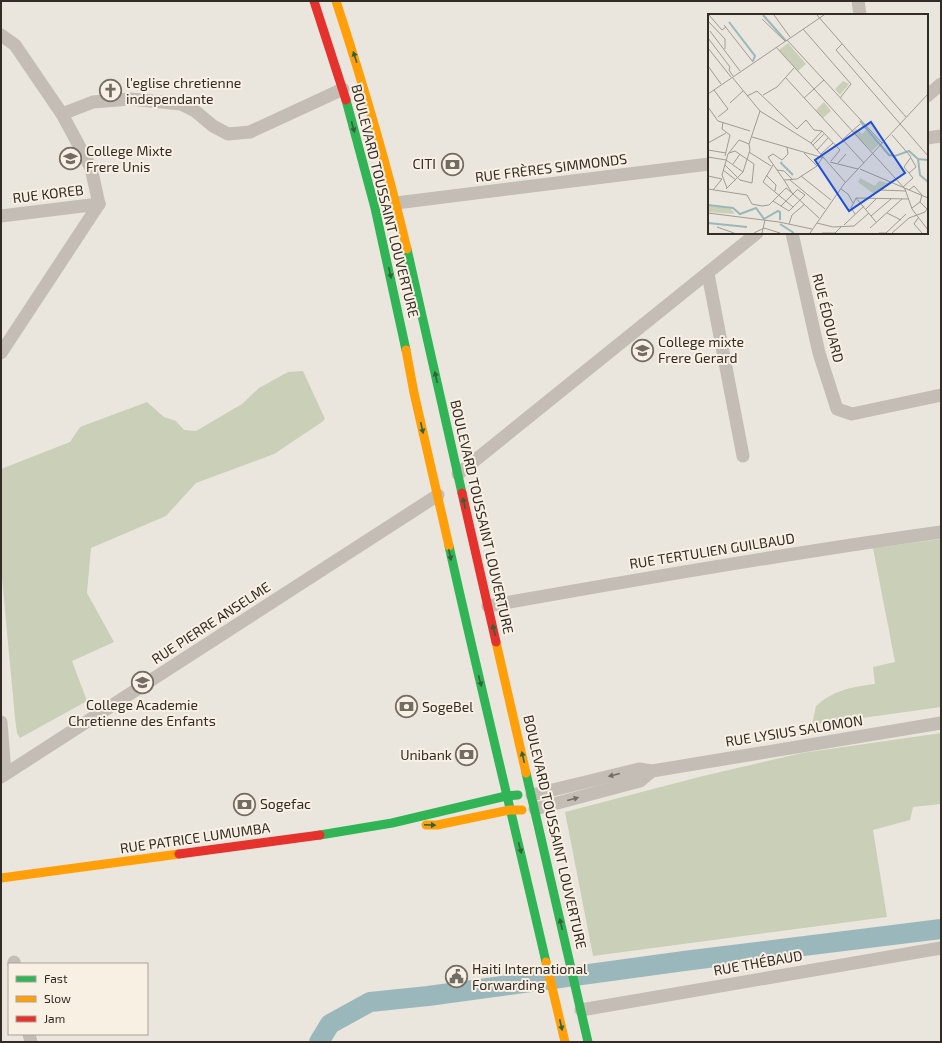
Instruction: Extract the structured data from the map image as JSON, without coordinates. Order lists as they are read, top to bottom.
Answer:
{
  "streets": {
    "main road": ["BOULEVARD TOUSSAINT LOUVERTURE", "RUE PATRICE LUMUMBA"],
    "street": [
      "RUE FRÈRES SIMMONDS",
      "RUE KOREB",
      "RUE ÉDOUARD",
      "RUE TERTULIEN GUILBAUD",
      "RUE PIERRE ANSELME",
      "RUE LYSIUS SALOMON",
      "RUE THÉBAUD"
    ]
  },
  "crossings": [
    ["RUE FRÈRES SIMMONDS", "BOULEVARD TOUSSAINT LOUVERTURE"],
    ["BOULEVARD TOUSSAINT LOUVERTURE", "RUE TERTULIEN GUILBAUD"],
    ["BOULEVARD TOUSSAINT LOUVERTURE", "RUE PIERRE ANSELME"],
    ["BOULEVARD TOUSSAINT LOUVERTURE", "RUE LYSIUS SALOMON"],
    ["BOULEVARD TOUSSAINT LOUVERTURE", "RUE PATRICE LUMUMBA"],
    ["BOULEVARD TOUSSAINT LOUVERTURE", "RUE THÉBAUD"],
    ["RUE LYSIUS SALOMON", "RUE PATRICE LUMUMBA"]
  ],
  "places": {
    "church": ["l'eglise chretienne independante"],
    "school or university": ["College Mixte Frere Unis", "College mixte Frere Gerard", "College Academie Chretienne des Enfants"],
    "bank": [
      "CITI",
      "SogeBel",
      "Unibank",
      "Sogefac"
    ],
    "public building": ["Haiti International Forwarding"]
  },
  "legend": ["Fast", "Slow", "Jam"]
}
